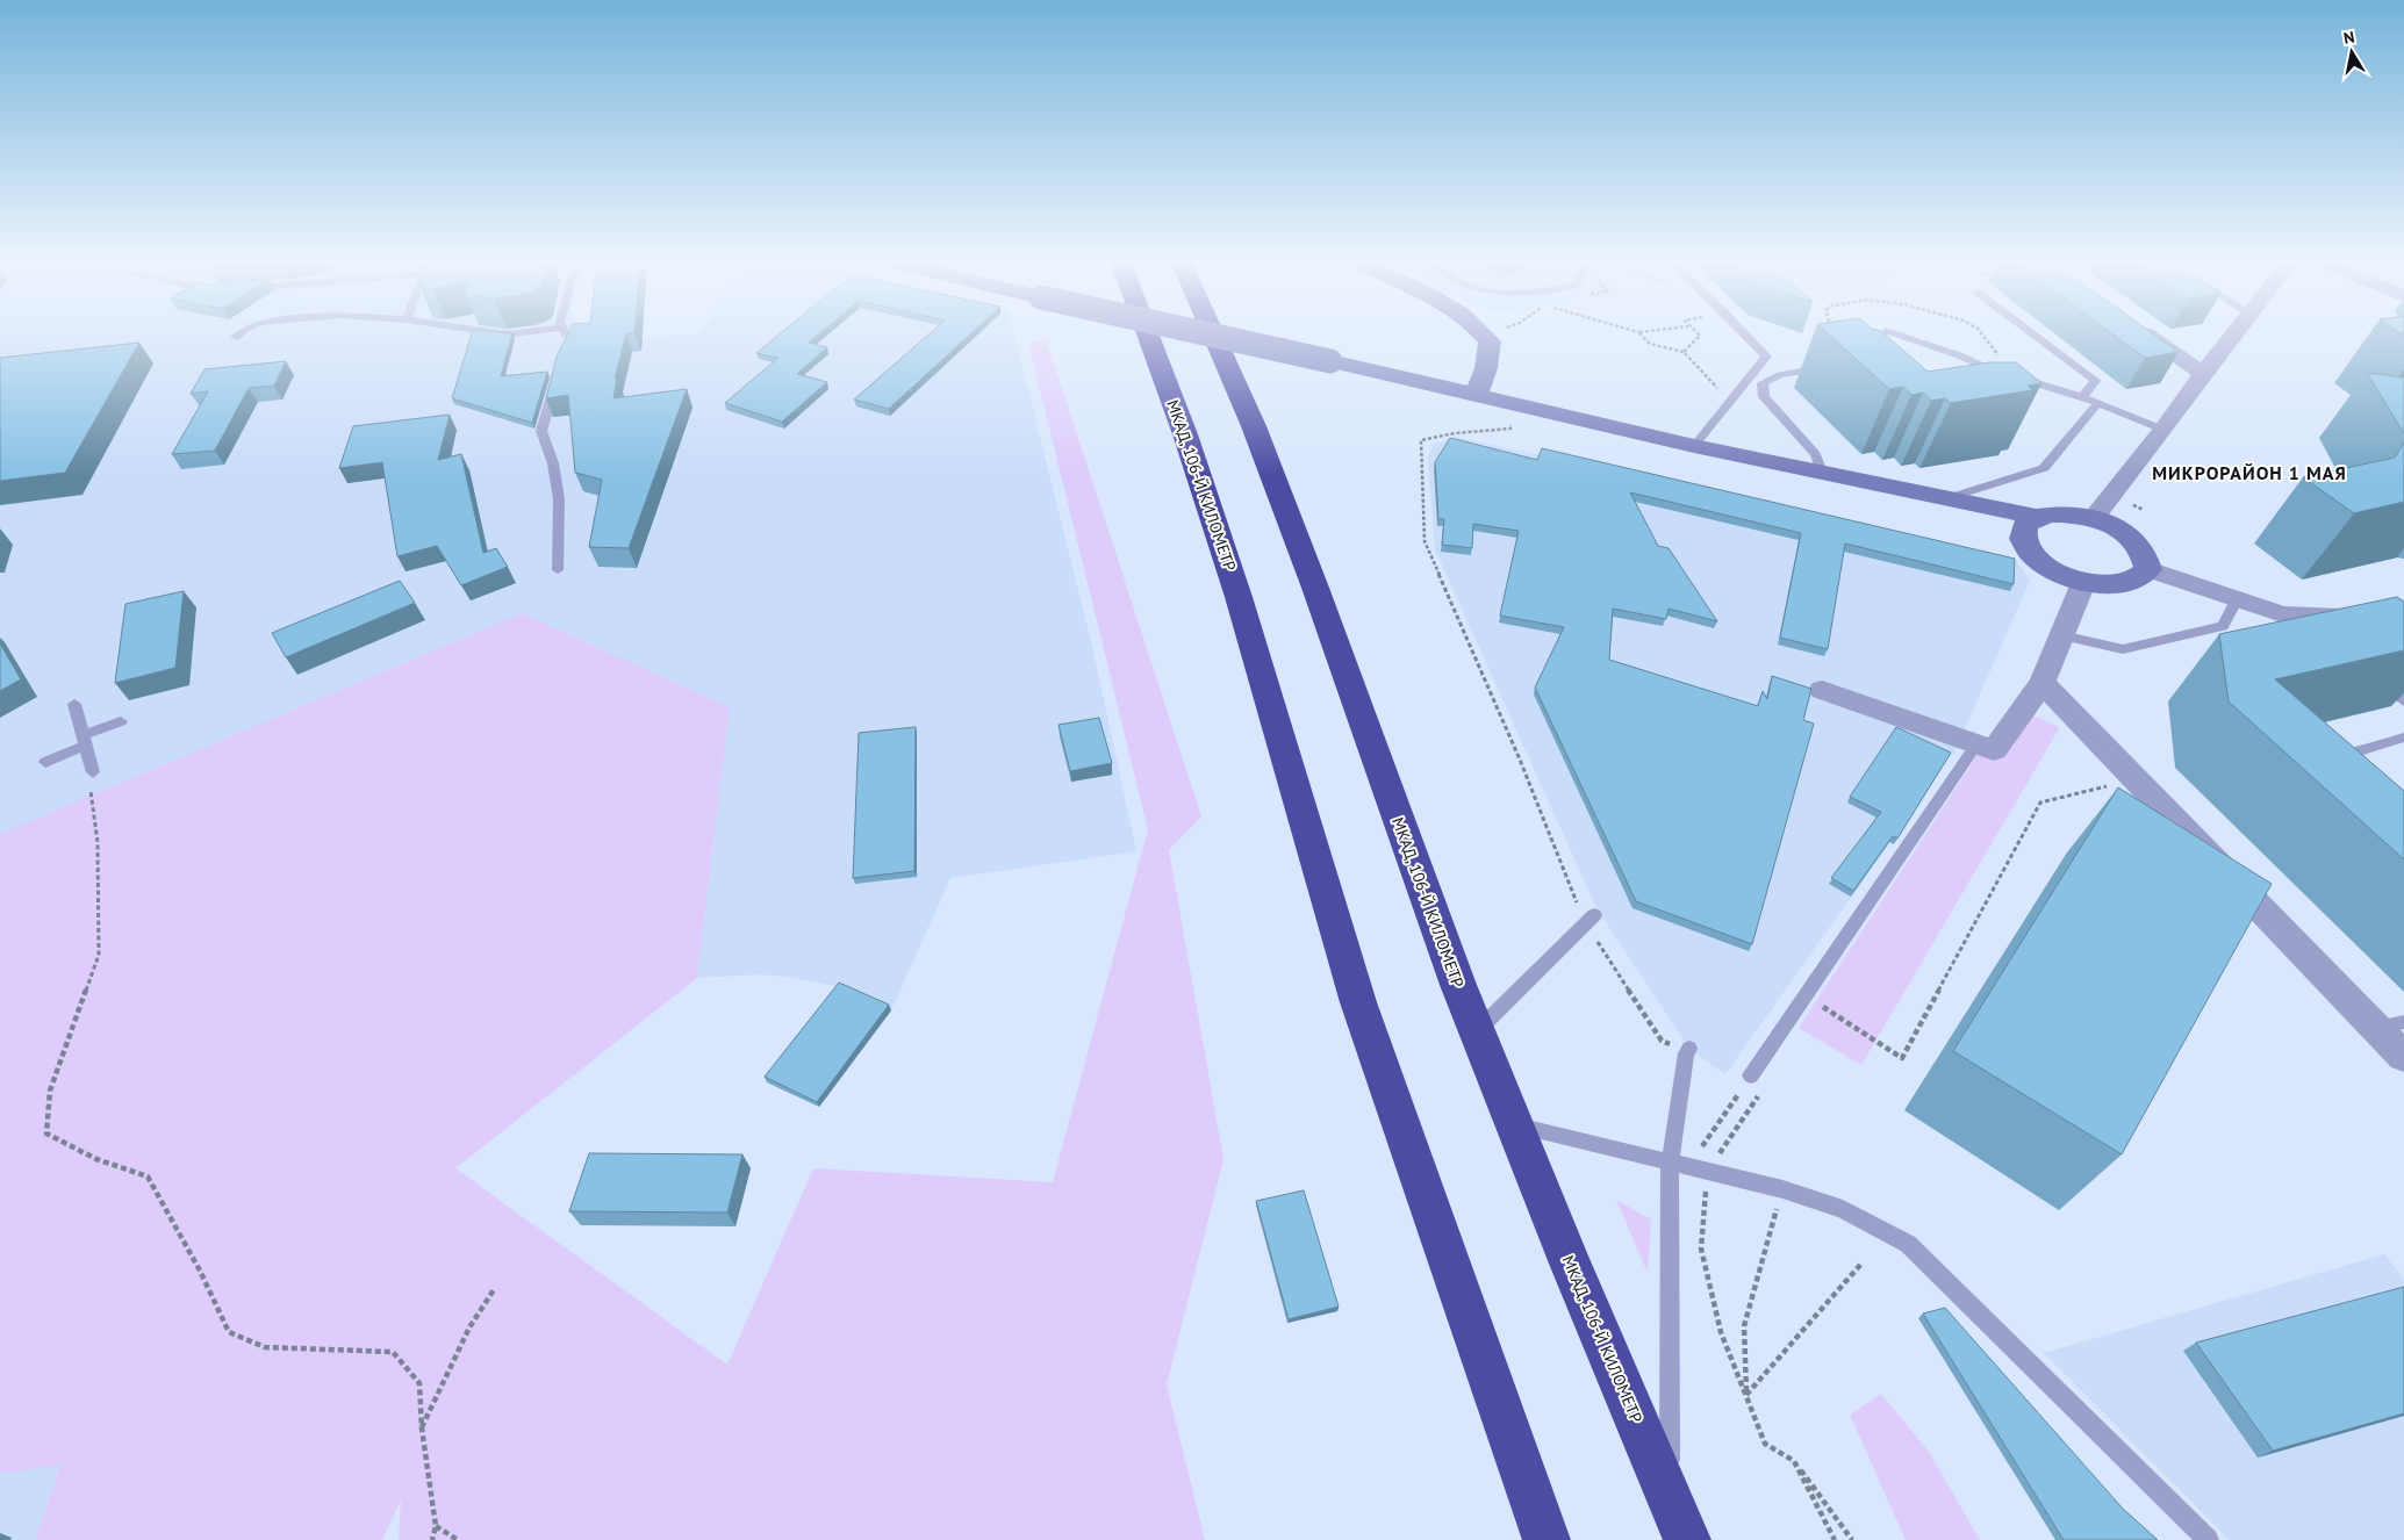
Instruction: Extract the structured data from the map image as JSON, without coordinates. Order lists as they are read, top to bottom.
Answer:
{
  "streets": {
    "highway": ["МКАД, 106-Й КИЛОМЕТР"]
  },
  "districts": ["МИКРОРАЙОН 1 МАЯ"],
  "north": "top"
}
